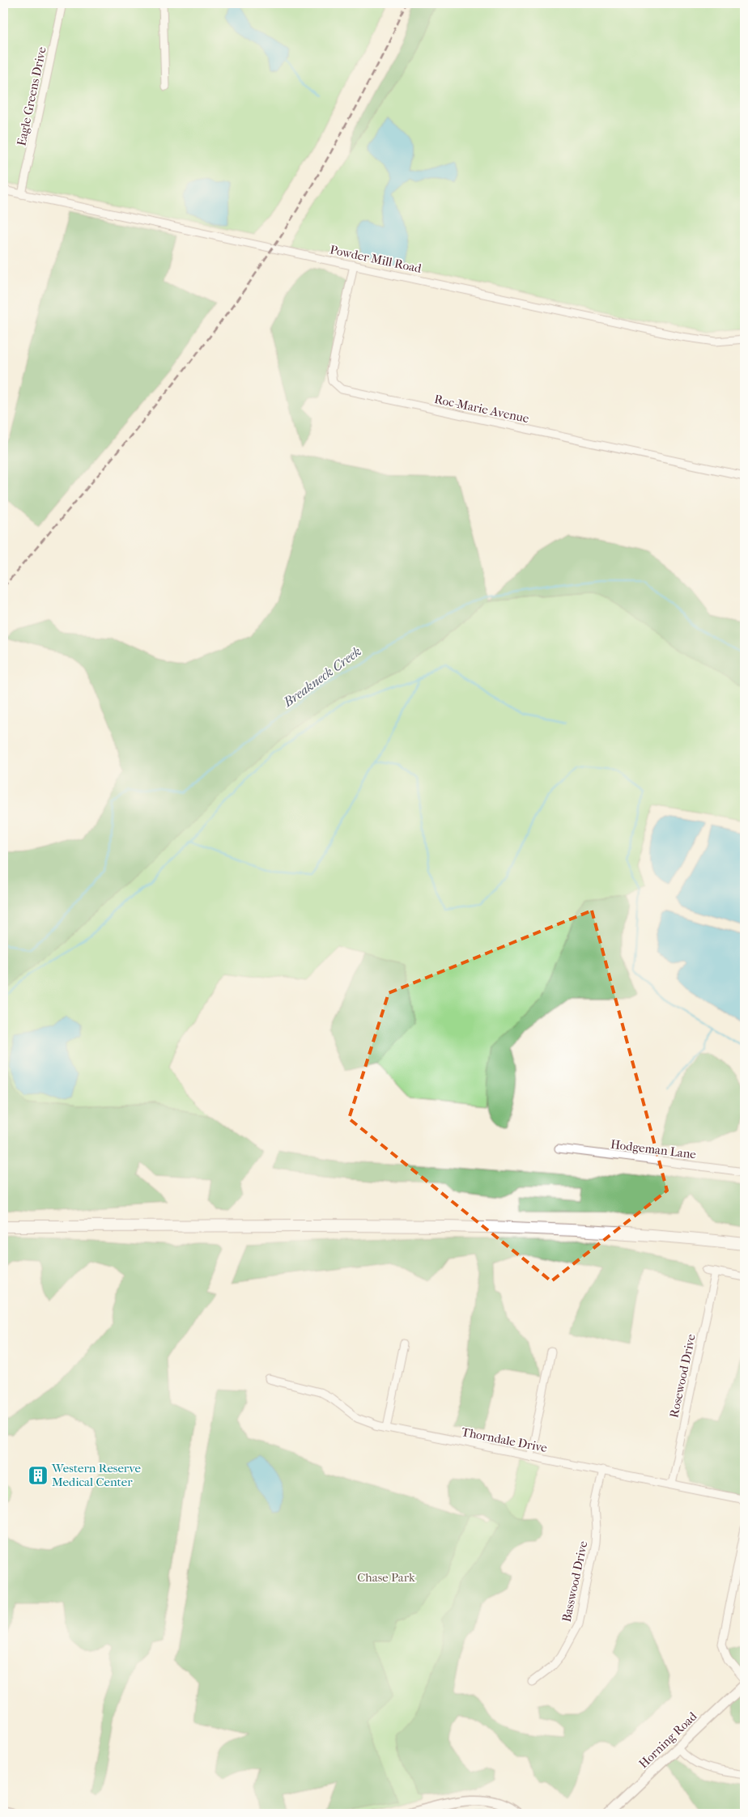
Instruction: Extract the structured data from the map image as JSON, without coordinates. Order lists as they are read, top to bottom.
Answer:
{
  "streets": {
    "street": [
      "Eagle Greens Drive",
      "Powder Mill Road",
      "Roc-Marie Avenue",
      "Hodgeman Lane",
      "Rosewood Drive",
      "Thorndale Drive",
      "Basswood Drive",
      "Horning Road"
    ]
  },
  "crossings": [
    ["Eagle Greens Drive", "Powder Mill Road"],
    ["Powder Mill Road", "Roc-Marie Avenue"],
    ["Rosewood Drive", "Thorndale Drive"],
    ["Thorndale Drive", "Basswood Drive"]
  ],
  "water": ["Breakneck Creek"],
  "parks": ["Chase Park"],
  "places": {
    "building": ["Western Reserve Medical Center"]
  }
}
